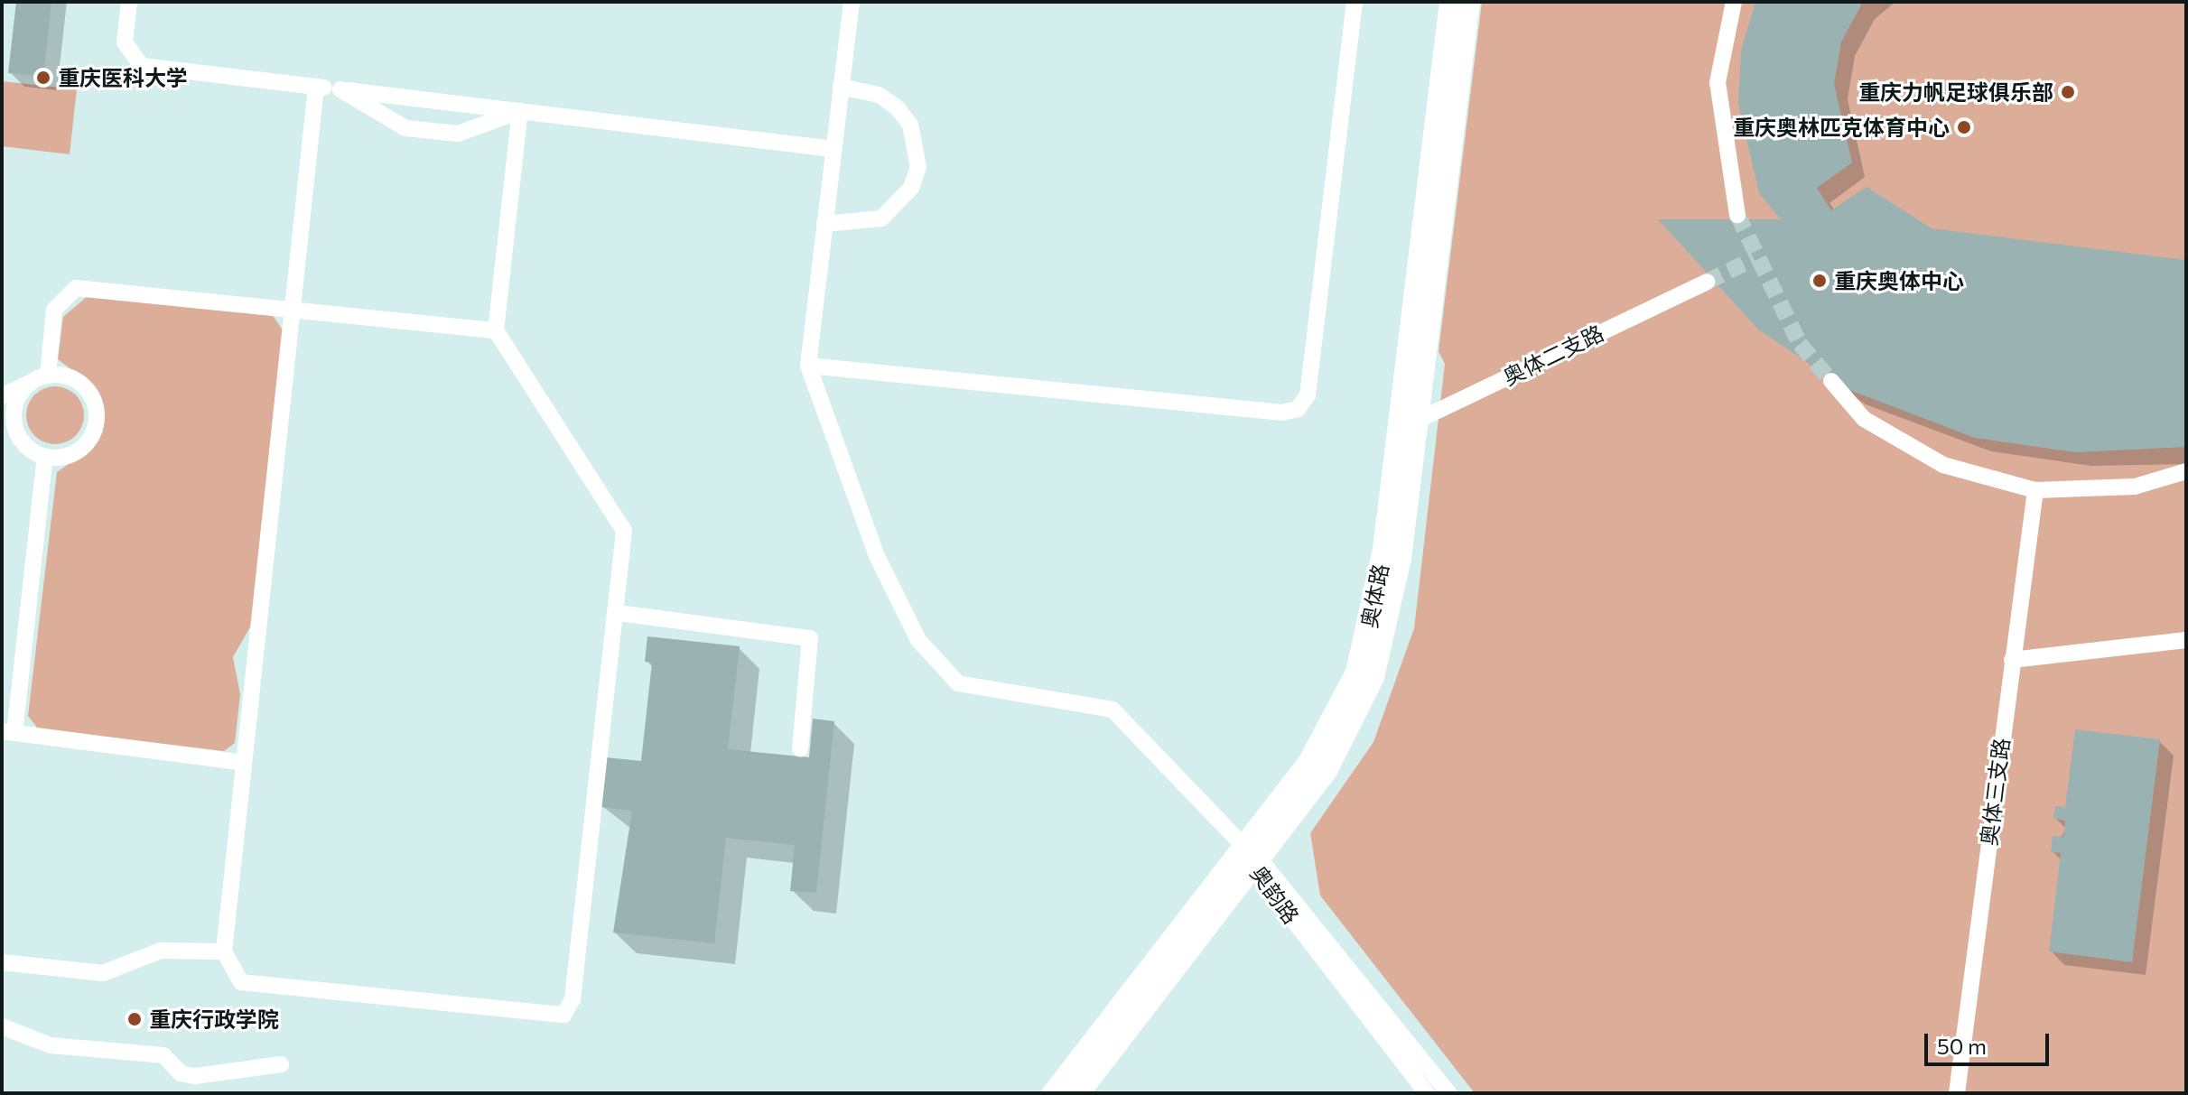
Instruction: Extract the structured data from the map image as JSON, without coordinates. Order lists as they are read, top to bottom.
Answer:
{
  "streets": {
    "main road": ["奥体路"],
    "street": ["奥体二支路", "奥体三支路", "奥韵路"]
  },
  "crossings": [
    ["奥体二支路", "奥体路"],
    ["奥体路", "奥韵路"]
  ],
  "places": [
    "重庆医科大学",
    "重庆力帆足球俱乐部",
    "重庆奥林匹克体育中心",
    "重庆奥体中心",
    "重庆行政学院"
  ],
  "scale_bar": "50 m"
}
